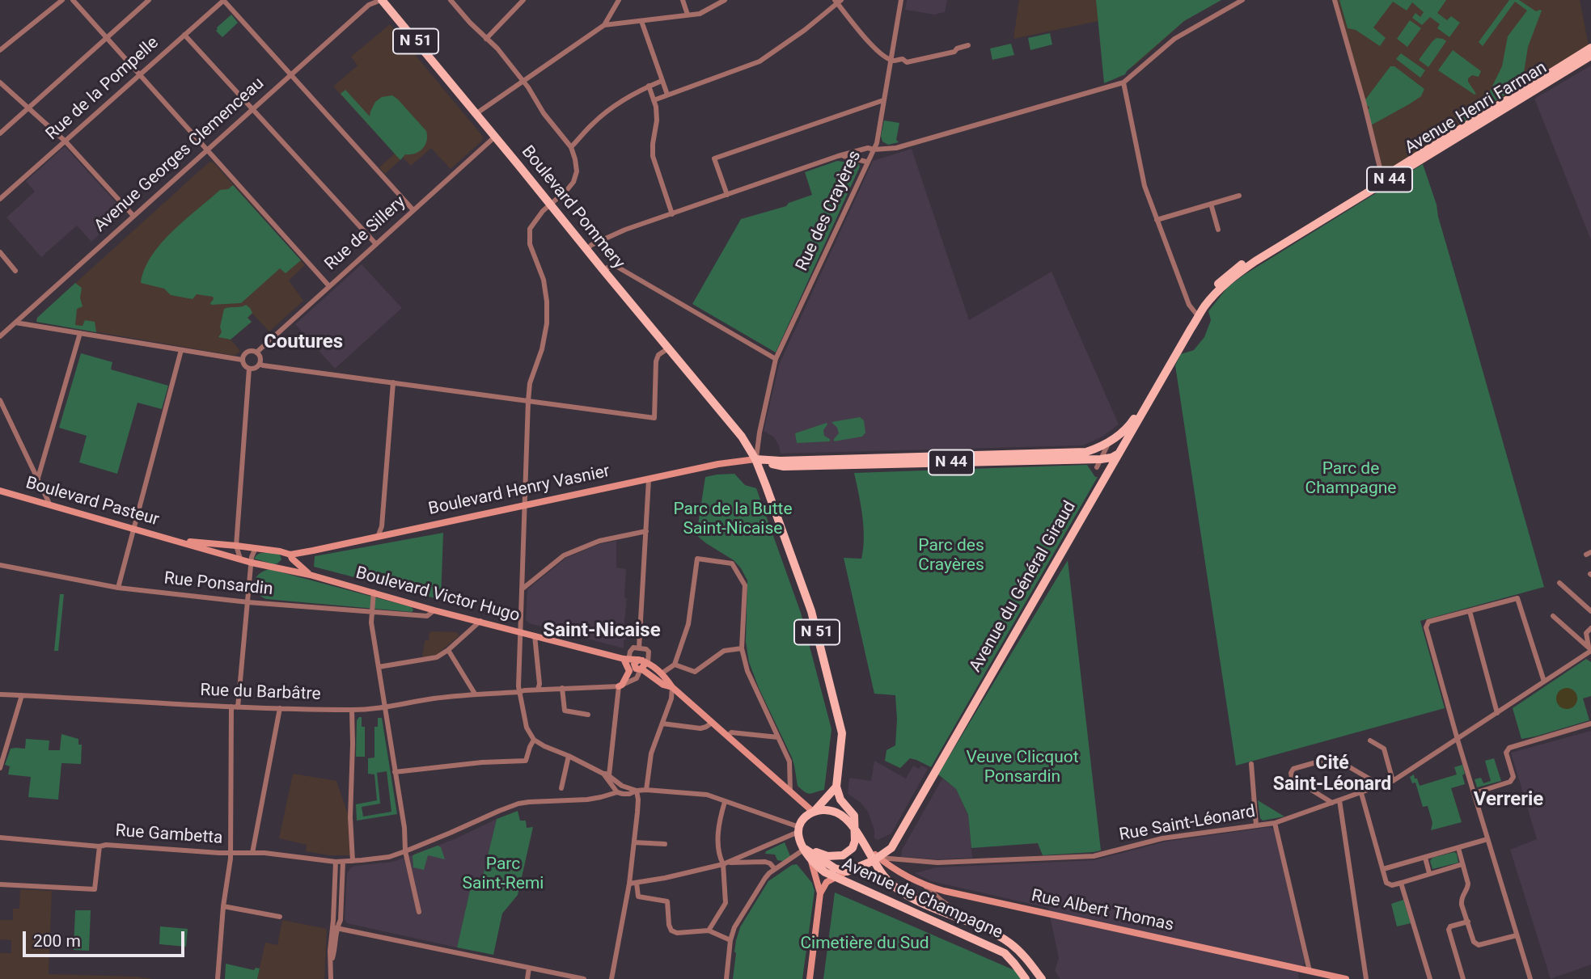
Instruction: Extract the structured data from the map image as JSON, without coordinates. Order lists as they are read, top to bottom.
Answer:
{
  "streets": {
    "main road": [
      "N 51",
      "Avenue Henri Farman",
      "N 44",
      "Boulevard Pommery",
      "Boulevard Henry Vasnier",
      "Avenue du Général Giraud",
      "Avenue de Champagne"
    ],
    "street": [
      "Rue de la Pompelle",
      "Avenue Georges Clemenceau",
      "Rue des Crayères",
      "Rue de Sillery",
      "Boulevard Pasteur",
      "Rue Ponsardin",
      "Boulevard Victor Hugo",
      "Rue du Barbâtre",
      "Rue Saint-Léonard",
      "Rue Gambetta",
      "Rue Albert Thomas"
    ]
  },
  "crossings": [
    ["N 51", "Boulevard Pommery"],
    ["N 51", "Rue des Crayères"],
    ["N 51", "Boulevard Henry Vasnier"],
    ["Avenue Henri Farman", "N 44"],
    ["Avenue Henri Farman", "Avenue du Général Giraud"],
    ["Avenue Georges Clemenceau", "Boulevard Pommery"],
    ["N 44", "Boulevard Henry Vasnier"],
    ["Boulevard Pommery", "Rue des Crayères"],
    ["Boulevard Pommery", "Rue de Sillery"],
    ["Boulevard Pommery", "Boulevard Henry Vasnier"],
    ["Rue des Crayères", "Boulevard Henry Vasnier"],
    ["Boulevard Henry Vasnier", "Boulevard Pasteur"],
    ["Boulevard Henry Vasnier", "Avenue du Général Giraud"],
    ["Boulevard Henry Vasnier", "Boulevard Victor Hugo"],
    ["Boulevard Pasteur", "Boulevard Victor Hugo"],
    ["Rue Ponsardin", "Boulevard Victor Hugo"],
    ["Avenue du Général Giraud", "Rue Saint-Léonard"],
    ["Avenue du Général Giraud", "Avenue de Champagne"],
    ["Avenue du Général Giraud", "Rue Albert Thomas"],
    ["Rue Saint-Léonard", "Avenue de Champagne"],
    ["Rue Saint-Léonard", "Rue Albert Thomas"],
    ["Avenue de Champagne", "Rue Albert Thomas"]
  ],
  "districts": [
    "Coutures",
    "Saint-Nicaise",
    "Cité Saint-Léonard",
    "Verrerie"
  ],
  "parks": [
    "Parc de Champagne",
    "Parc de la Butte Saint-Nicaise",
    "Parc des Crayères",
    "Veuve Clicquot Ponsardin",
    "Parc Saint-Remi",
    "Cimetière du Sud"
  ],
  "scale_bar": "200 m"
}
